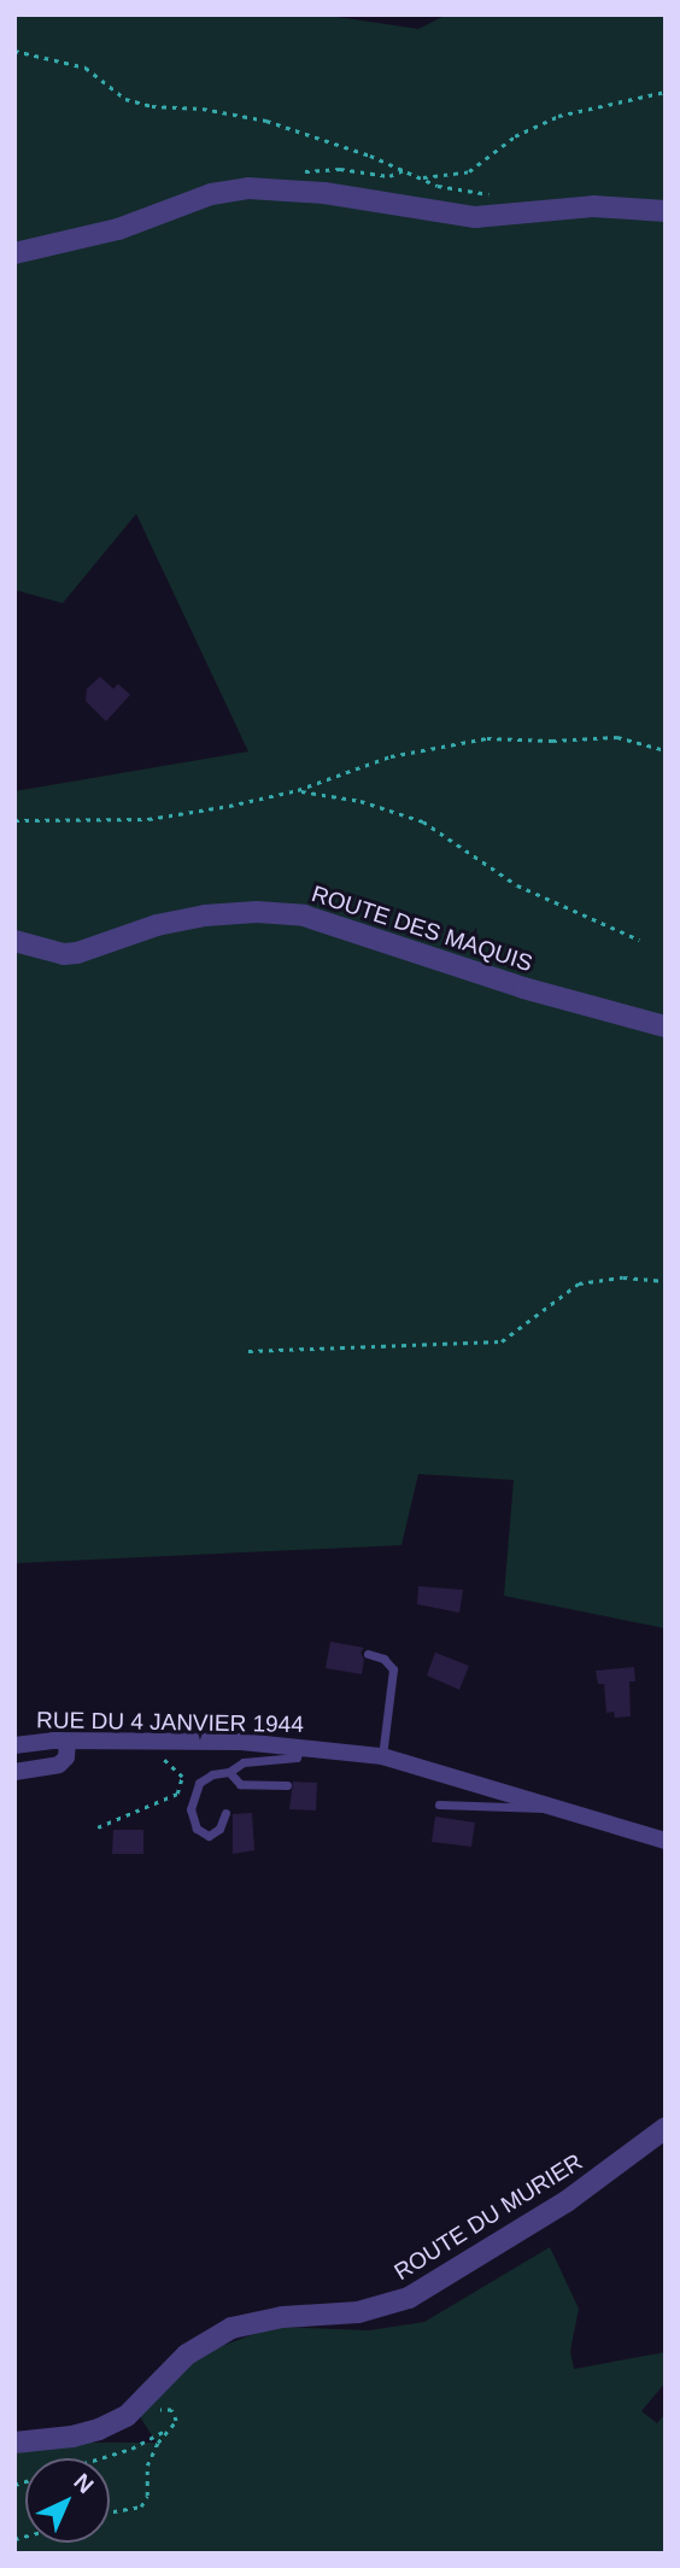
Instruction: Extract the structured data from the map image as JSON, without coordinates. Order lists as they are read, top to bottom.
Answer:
{
  "streets": {
    "street": ["ROUTE DES MAQUIS", "RUE DU 4 JANVIER 1944", "ROUTE DU MURIER"]
  },
  "north": "top right"
}
